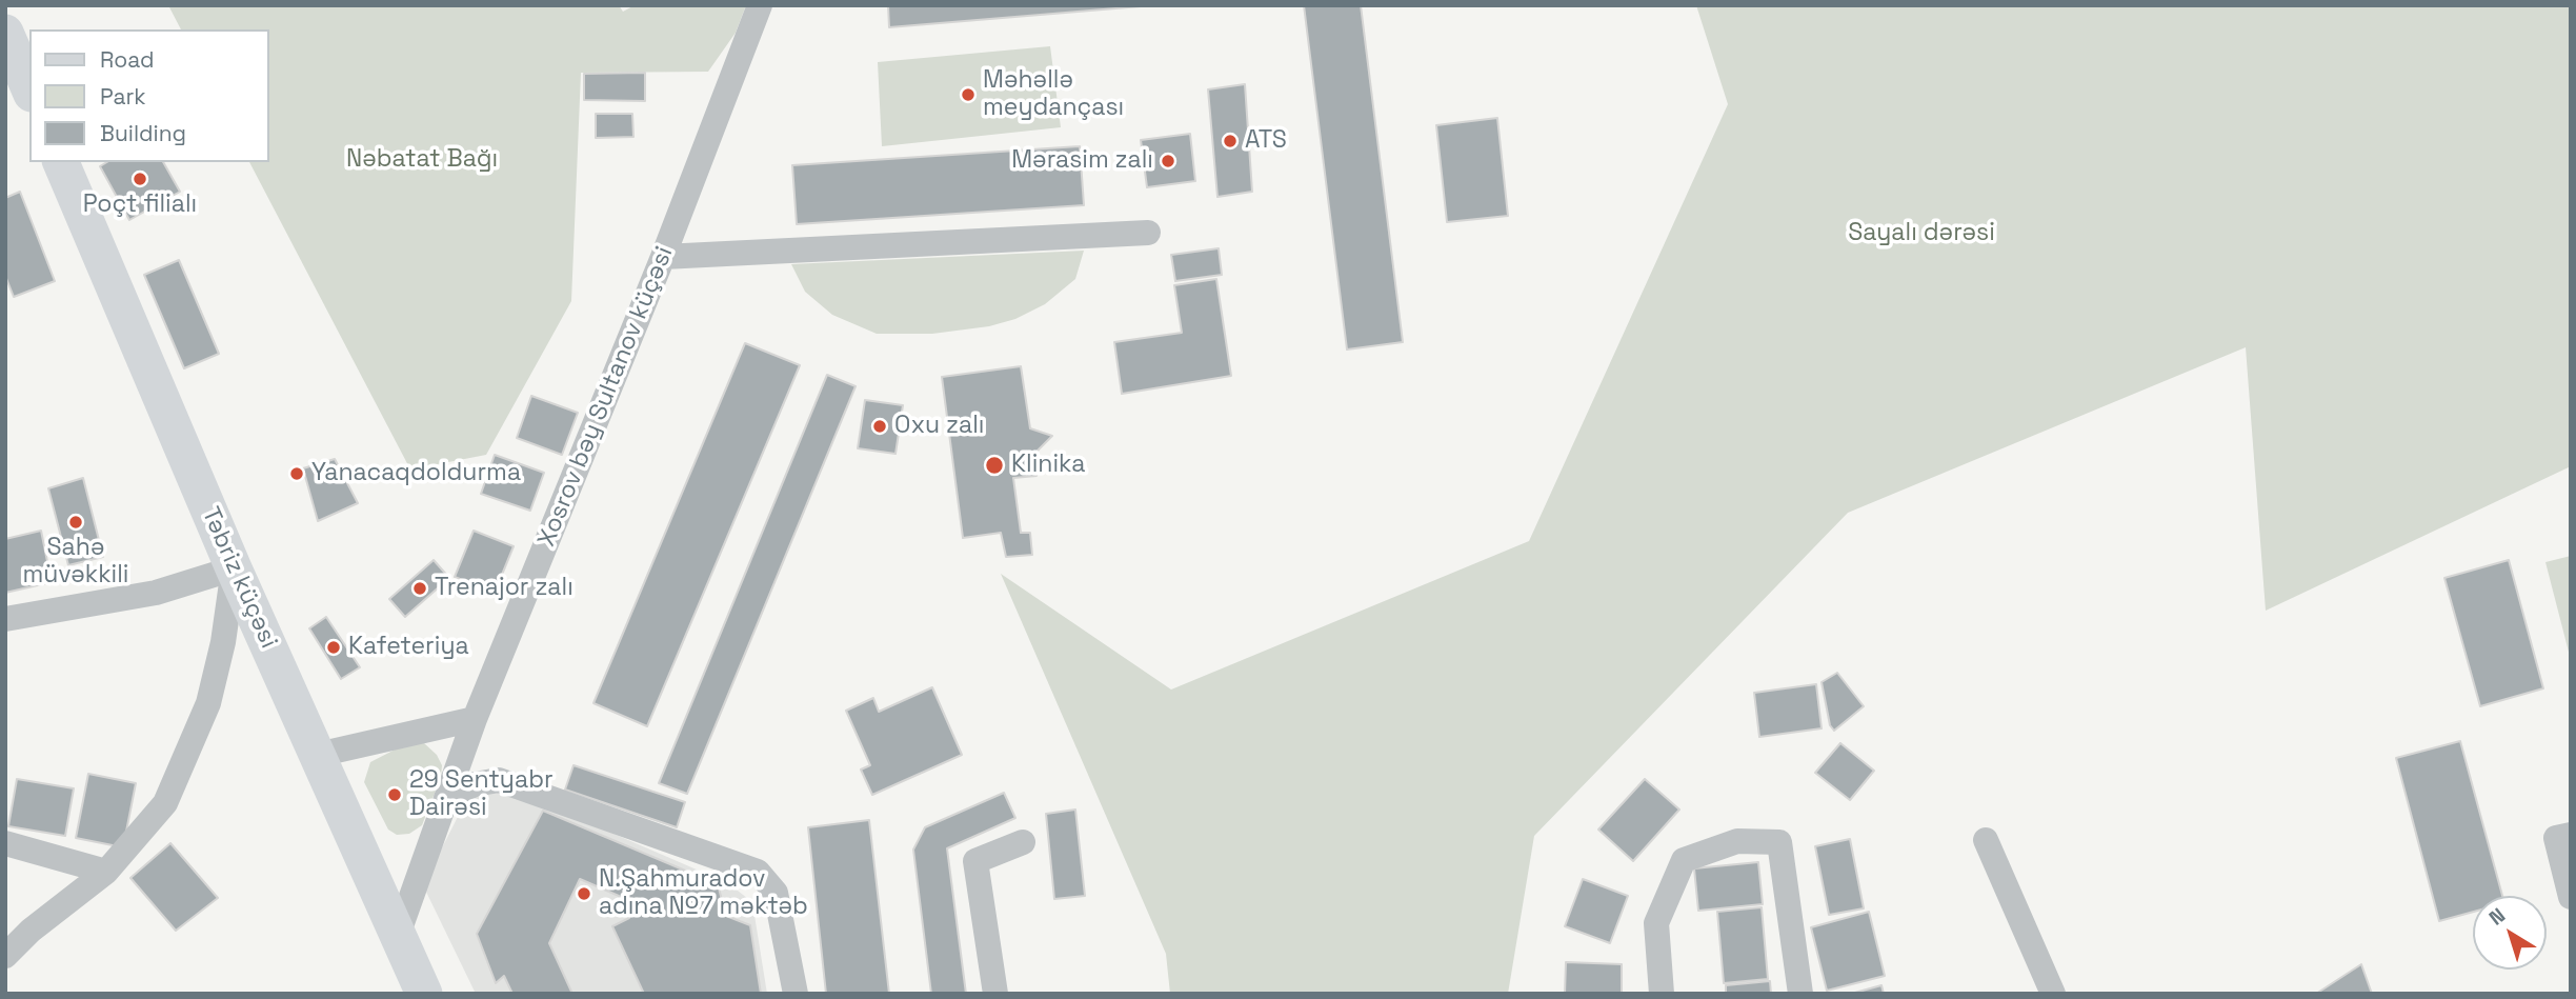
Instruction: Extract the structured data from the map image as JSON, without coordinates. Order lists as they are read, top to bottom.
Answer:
{
  "streets": {
    "main road": ["Təbriz küçəsi"],
    "street": ["Xosrov bəy Sultanov küçəsi"]
  },
  "crossings": [
    ["Xosrov bəy Sultanov küçəsi", "Təbriz küçəsi"]
  ],
  "parks": ["Nəbatat Bağı", "Sayalı dərəsi"],
  "places": [
    "Məhəllə meydançası",
    "ATS",
    "Mərasim zalı",
    "Poçt filialı",
    "Oxu zalı",
    "Klinika",
    "Yanacaqdoldurma",
    "Sahə müvəkkili",
    "Trenajor zalı",
    "Kafeteriya",
    "29 Sentyabr Dairəsi",
    "N.Şahmuradov adına №7 məktəb"
  ],
  "legend": ["Road", "Park", "Building"],
  "north": "top left"
}
